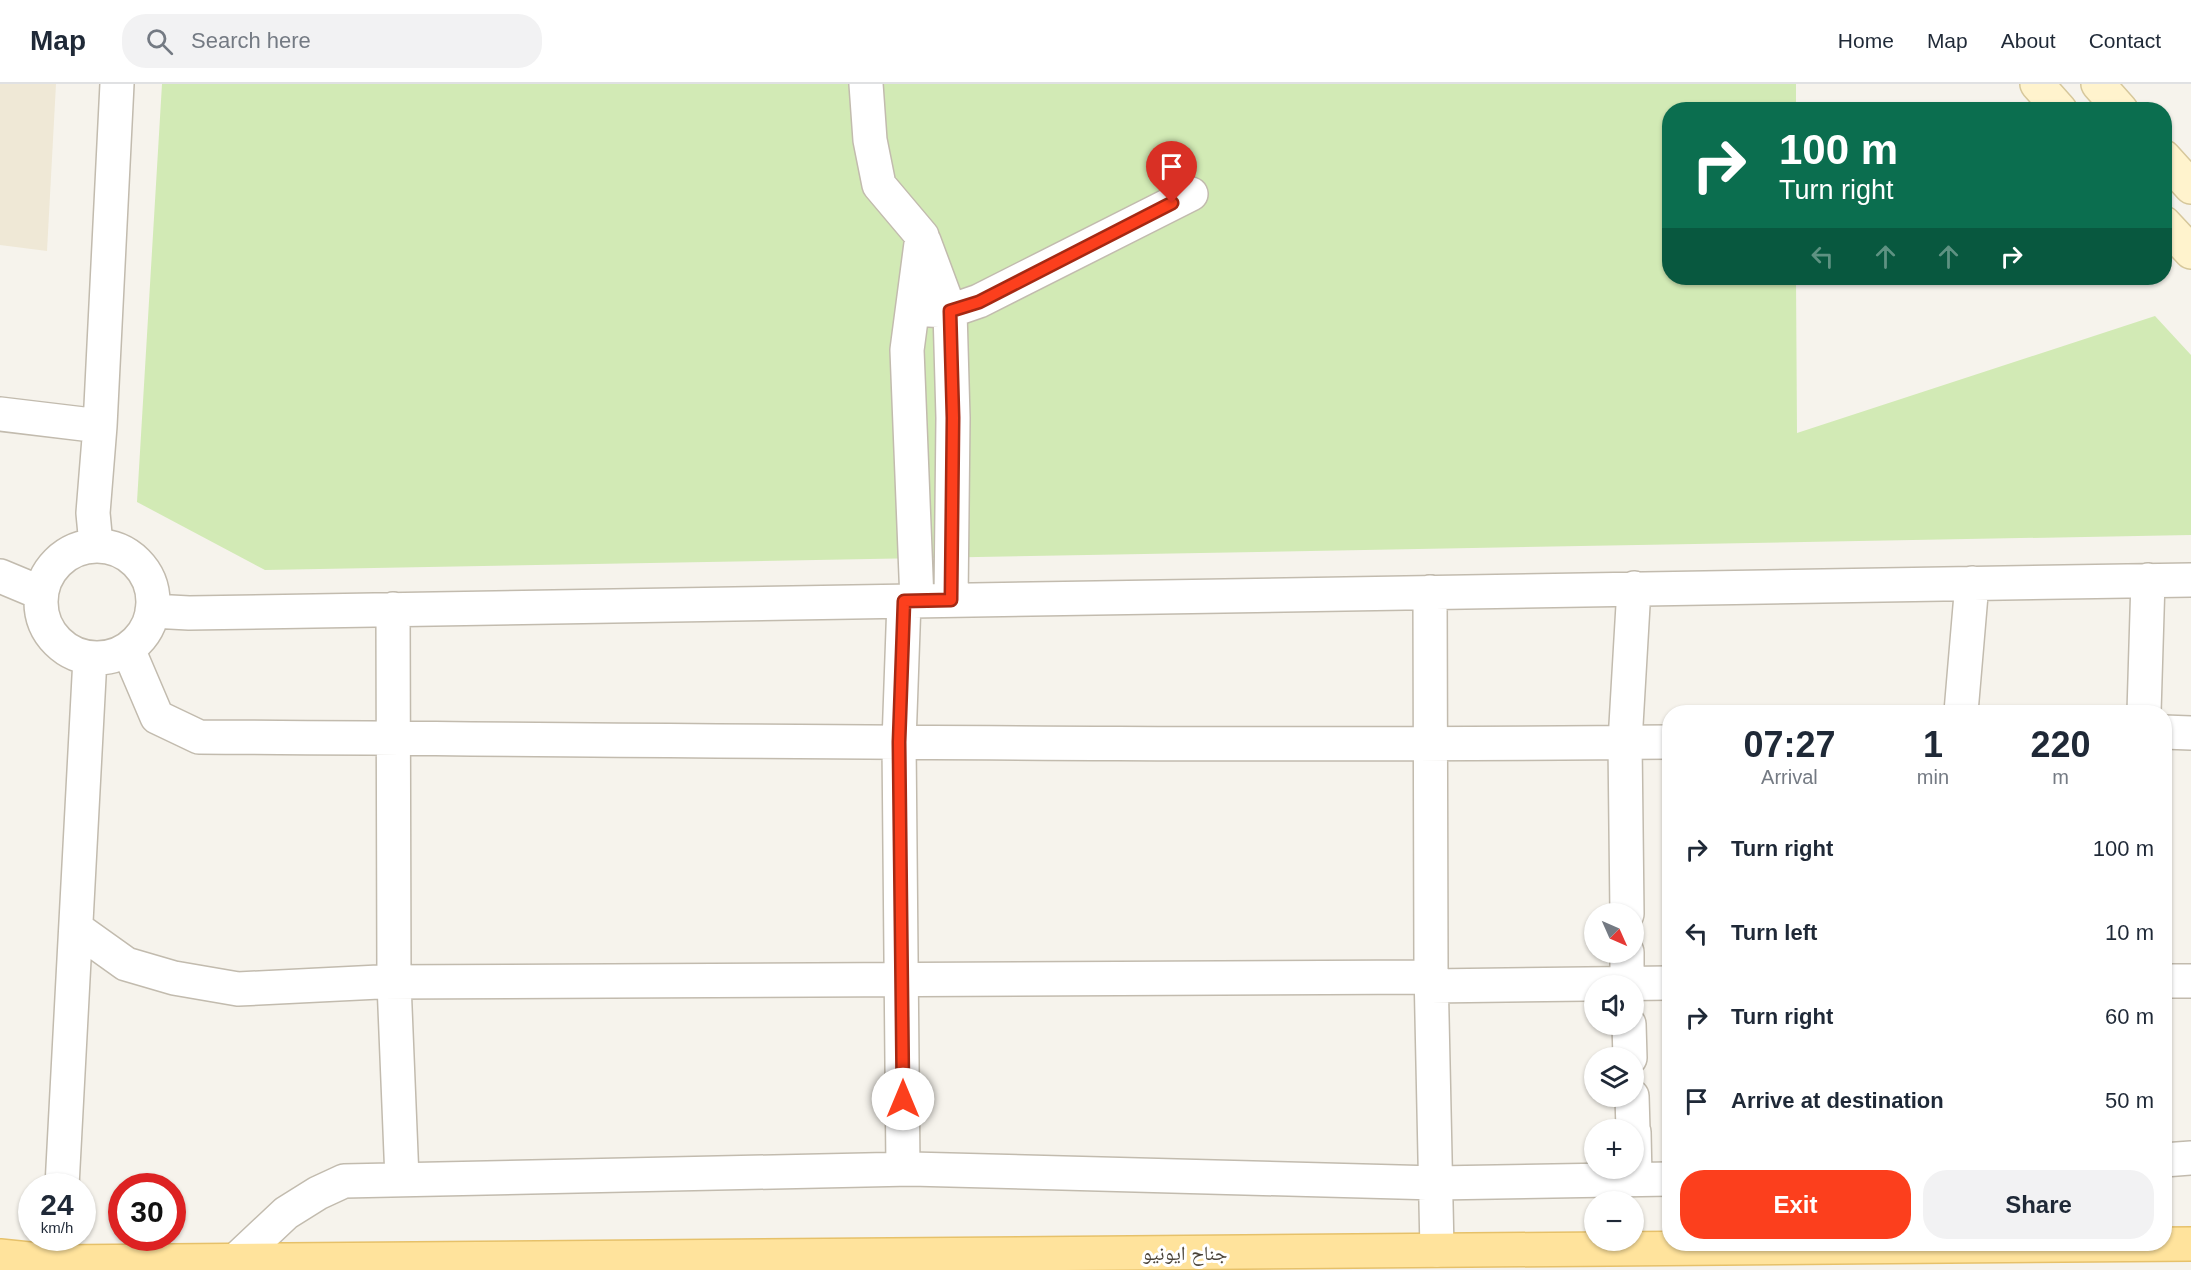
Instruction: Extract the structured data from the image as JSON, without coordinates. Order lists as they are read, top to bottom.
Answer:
{
  "streets": {
    "main road": ["جناح ایونیو"]
  },
  "north": "bottom right",
  "page": {
    "header": "Map",
    "search": "Search here",
    "nav": [
      "Home",
      "Map",
      "About",
      "Contact"
    ],
    "turn": ["100 m", "Turn right"],
    "eta": [
      "07:27",
      "Arrival",
      "1",
      "min",
      "220",
      "m"
    ],
    "list": [
      {
        "name": "Turn right",
        "value": "100 m"
      },
      {
        "name": "Turn left",
        "value": "10 m"
      },
      {
        "name": "Turn right",
        "value": "60 m"
      },
      {
        "name": "Arrive at destination",
        "value": "50 m"
      }
    ],
    "map_buttons": ["+", "−"],
    "buttons": ["Exit", "Share"],
    "speed": "24 km/h",
    "limit": "30"
  }
}
